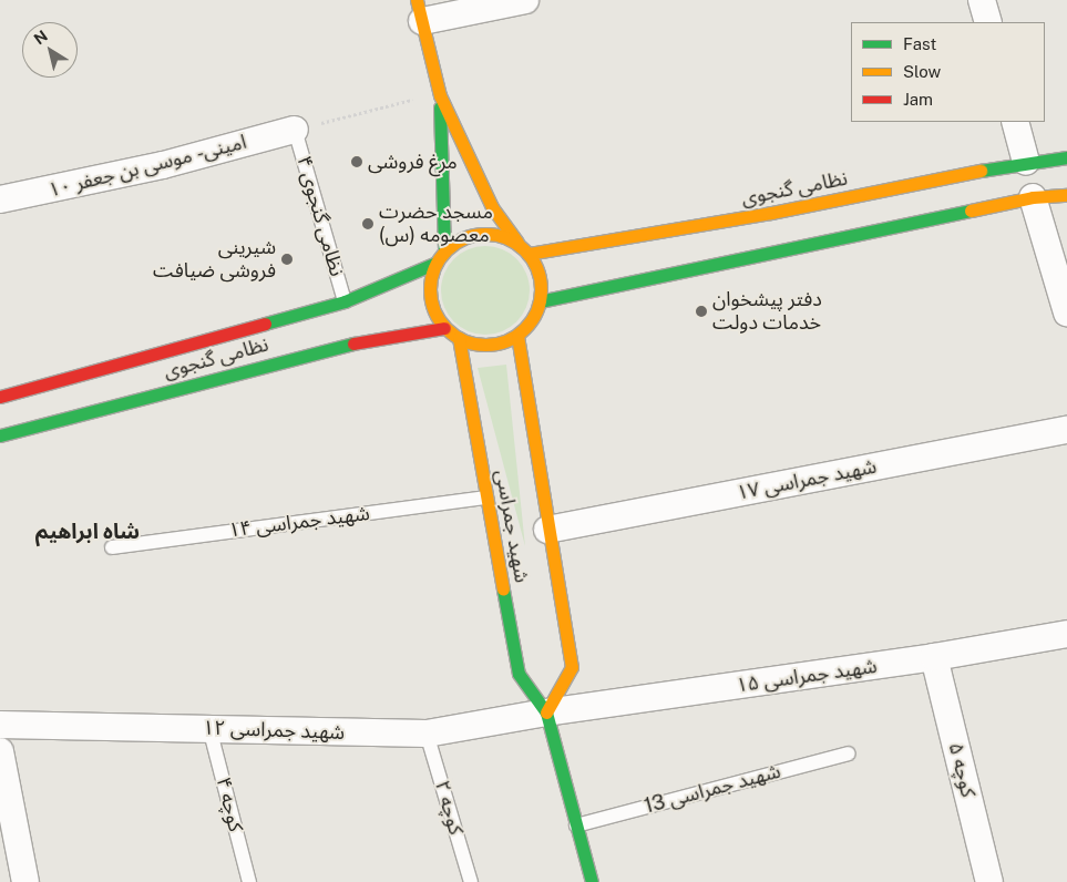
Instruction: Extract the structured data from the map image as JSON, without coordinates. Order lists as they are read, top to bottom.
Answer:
{
  "streets": {
    "street": [
      "امینی - موسی بن جعفر ۱۰",
      "نظامی گنجوی",
      "شهید جمراسی ۱۷",
      "شهید جمراسی",
      "شهید جمراسی ۱۵",
      "شهید جمراسی ۱۲",
      "کوچه ۵"
    ],
    "lane": [
      "نظامی گنجوی ۴",
      "شهید جمراسی ۱۴",
      "شهید جمراسی 13",
      "کوچه ۴",
      "کوچه ۲"
    ]
  },
  "crossings": [
    ["امینی - موسی بن جعفر ۱۰", "نظامی گنجوی ۴"],
    ["نظامی گنجوی", "نظامی گنجوی ۴"],
    ["نظامی گنجوی", "شهید جمراسی"],
    ["شهید جمراسی ۱۷", "شهید جمراسی"],
    ["شهید جمراسی ۱۴", "شهید جمراسی"],
    ["شهید جمراسی", "شهید جمراسی ۱۵"],
    ["شهید جمراسی", "شهید جمراسی ۱۲"],
    ["شهید جمراسی", "شهید جمراسی 13"],
    ["شهید جمراسی ۱۵", "شهید جمراسی ۱۲"],
    ["شهید جمراسی ۱۵", "کوچه ۵"],
    ["شهید جمراسی ۱۲", "کوچه ۴"],
    ["شهید جمراسی ۱۲", "کوچه ۲"]
  ],
  "districts": ["شاه ابراهیم"],
  "places": [
    "مرغ فروشی",
    "مسجد حضرت معصومه (س)",
    "شیرینی فروشی ضیافت",
    "دفتر پیشخوان خدمات دولت"
  ],
  "legend": ["Fast", "Slow", "Jam"],
  "north": "top left"
}
